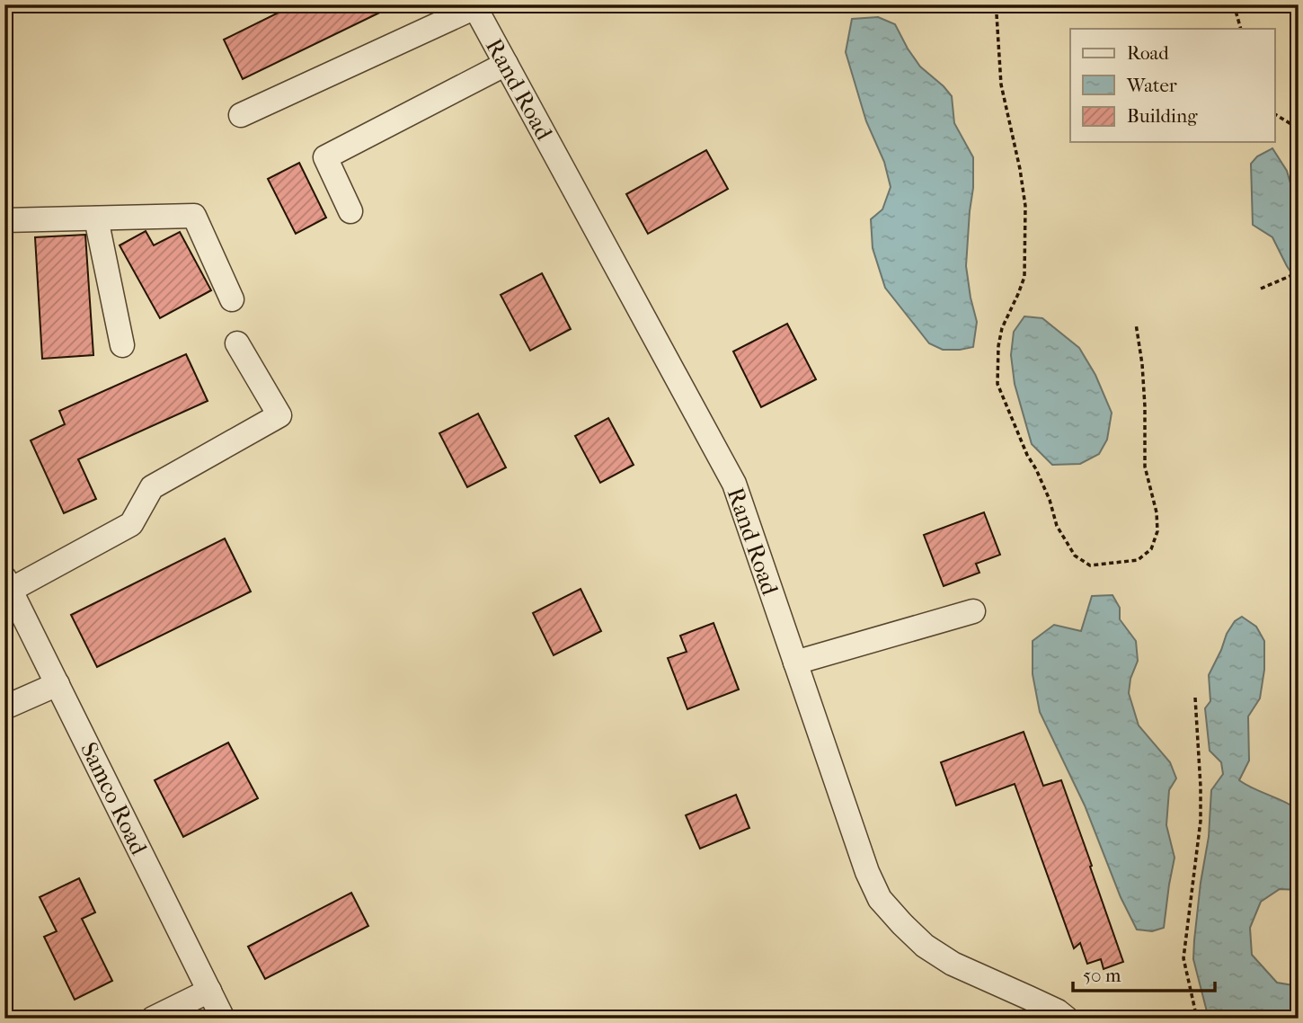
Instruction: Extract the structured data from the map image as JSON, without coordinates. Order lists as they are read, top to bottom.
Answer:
{
  "streets": {
    "street": ["Rand Road", "Samco Road"]
  },
  "legend": ["Road", "Water", "Building"],
  "scale_bar": "50 m"
}
